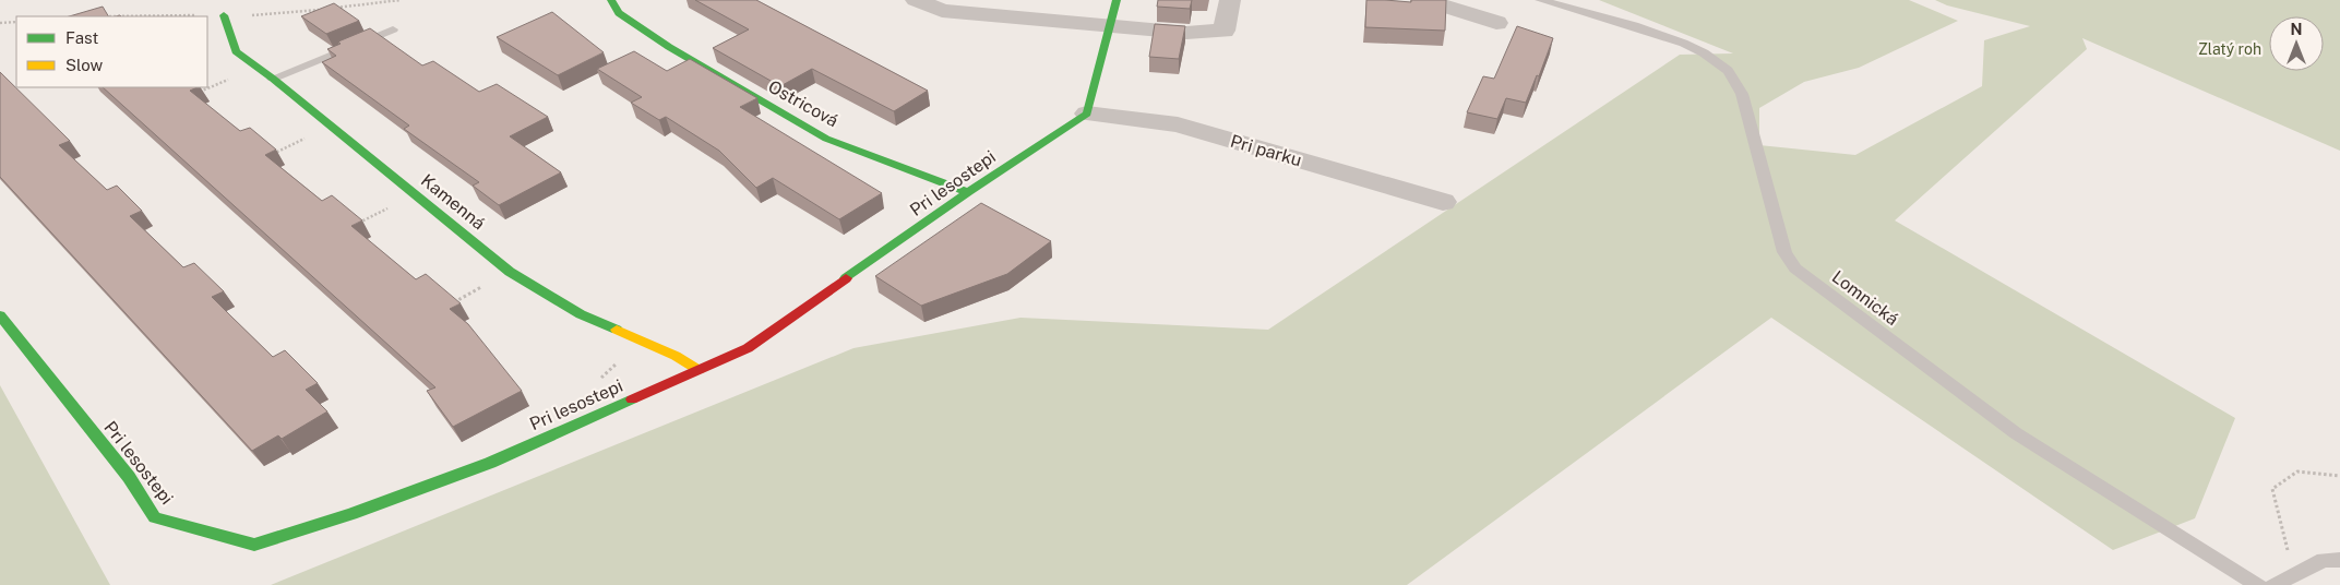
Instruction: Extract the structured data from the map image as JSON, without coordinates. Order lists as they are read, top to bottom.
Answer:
{
  "streets": {
    "street": [
      "Ostricová",
      "Pri parku",
      "Pri lesostepi",
      "Kamenná"
    ],
    "lane": ["Lomnická"]
  },
  "crossings": [
    ["Ostricová", "Pri lesostepi"],
    ["Pri parku", "Pri lesostepi"],
    ["Pri lesostepi", "Kamenná"]
  ],
  "parks": ["Zlatý roh"],
  "legend": ["Fast", "Slow"],
  "north": "top"
}
